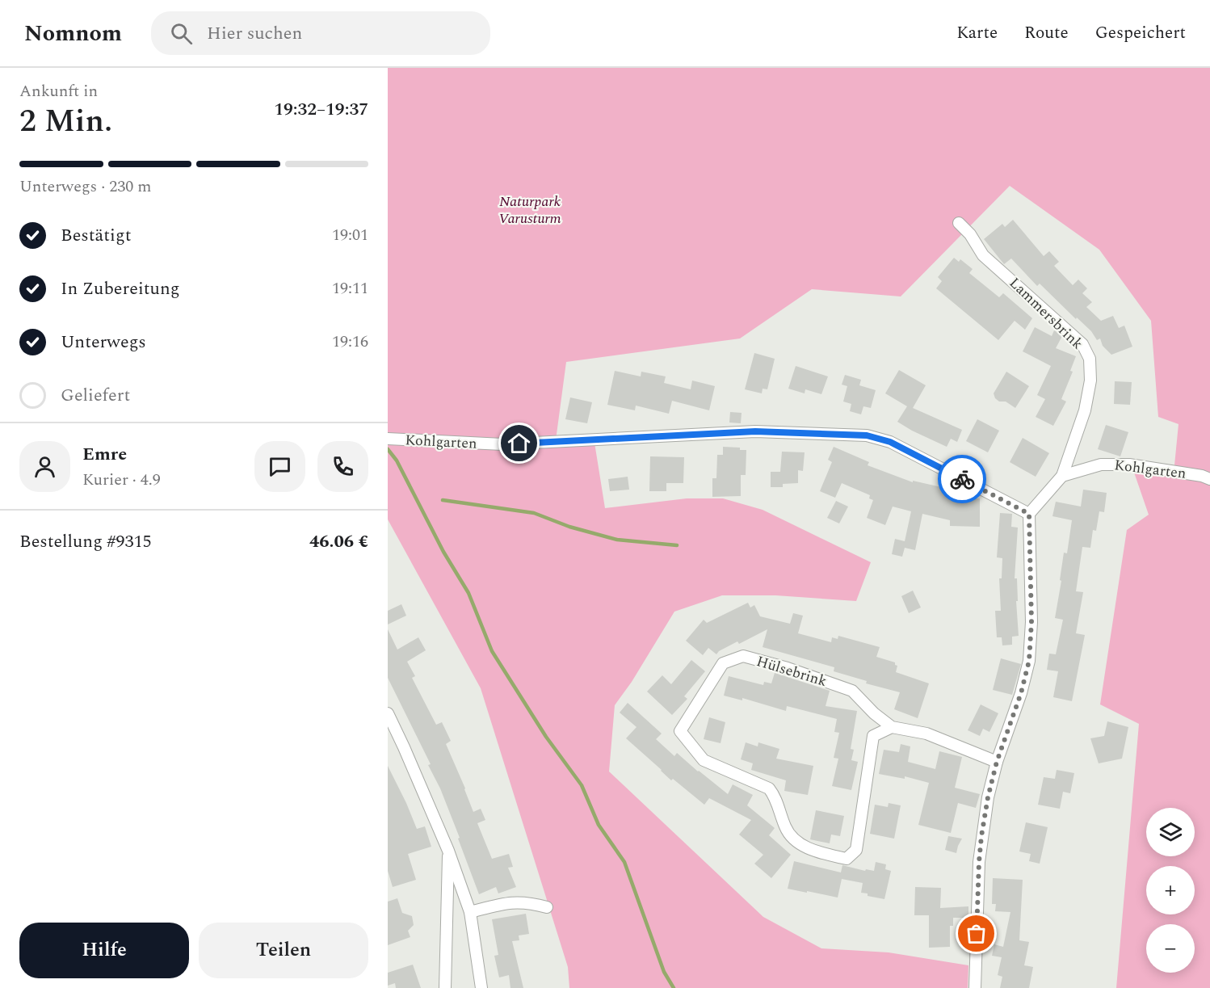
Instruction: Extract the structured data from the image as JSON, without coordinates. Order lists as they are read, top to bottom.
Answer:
{
  "streets": {
    "street": ["Lammersbrink", "Kohlgarten", "Hülsebrink"]
  },
  "crossings": [
    ["Lammersbrink", "Kohlgarten"]
  ],
  "parks": ["Naturpark Varusturm"],
  "page": {
    "header": "Nomnom",
    "search": "Hier suchen",
    "nav": ["Karte", "Route", "Gespeichert"],
    "heading": ["2 Min.", "Ankunft in", "19:32–19:37"],
    "panel": [
      "Emre",
      "Kurier · 4.9",
      "Bestellung #9315",
      "46.06 €"
    ],
    "bar": "Unterwegs · 230 m",
    "list": [
      ["Bestätigt", "19:01"],
      ["In Zubereitung", "19:11"],
      ["Unterwegs", "19:16"],
      "Geliefert"
    ],
    "map_buttons": ["+", "−"],
    "buttons": ["Hilfe", "Teilen"]
  }
}
